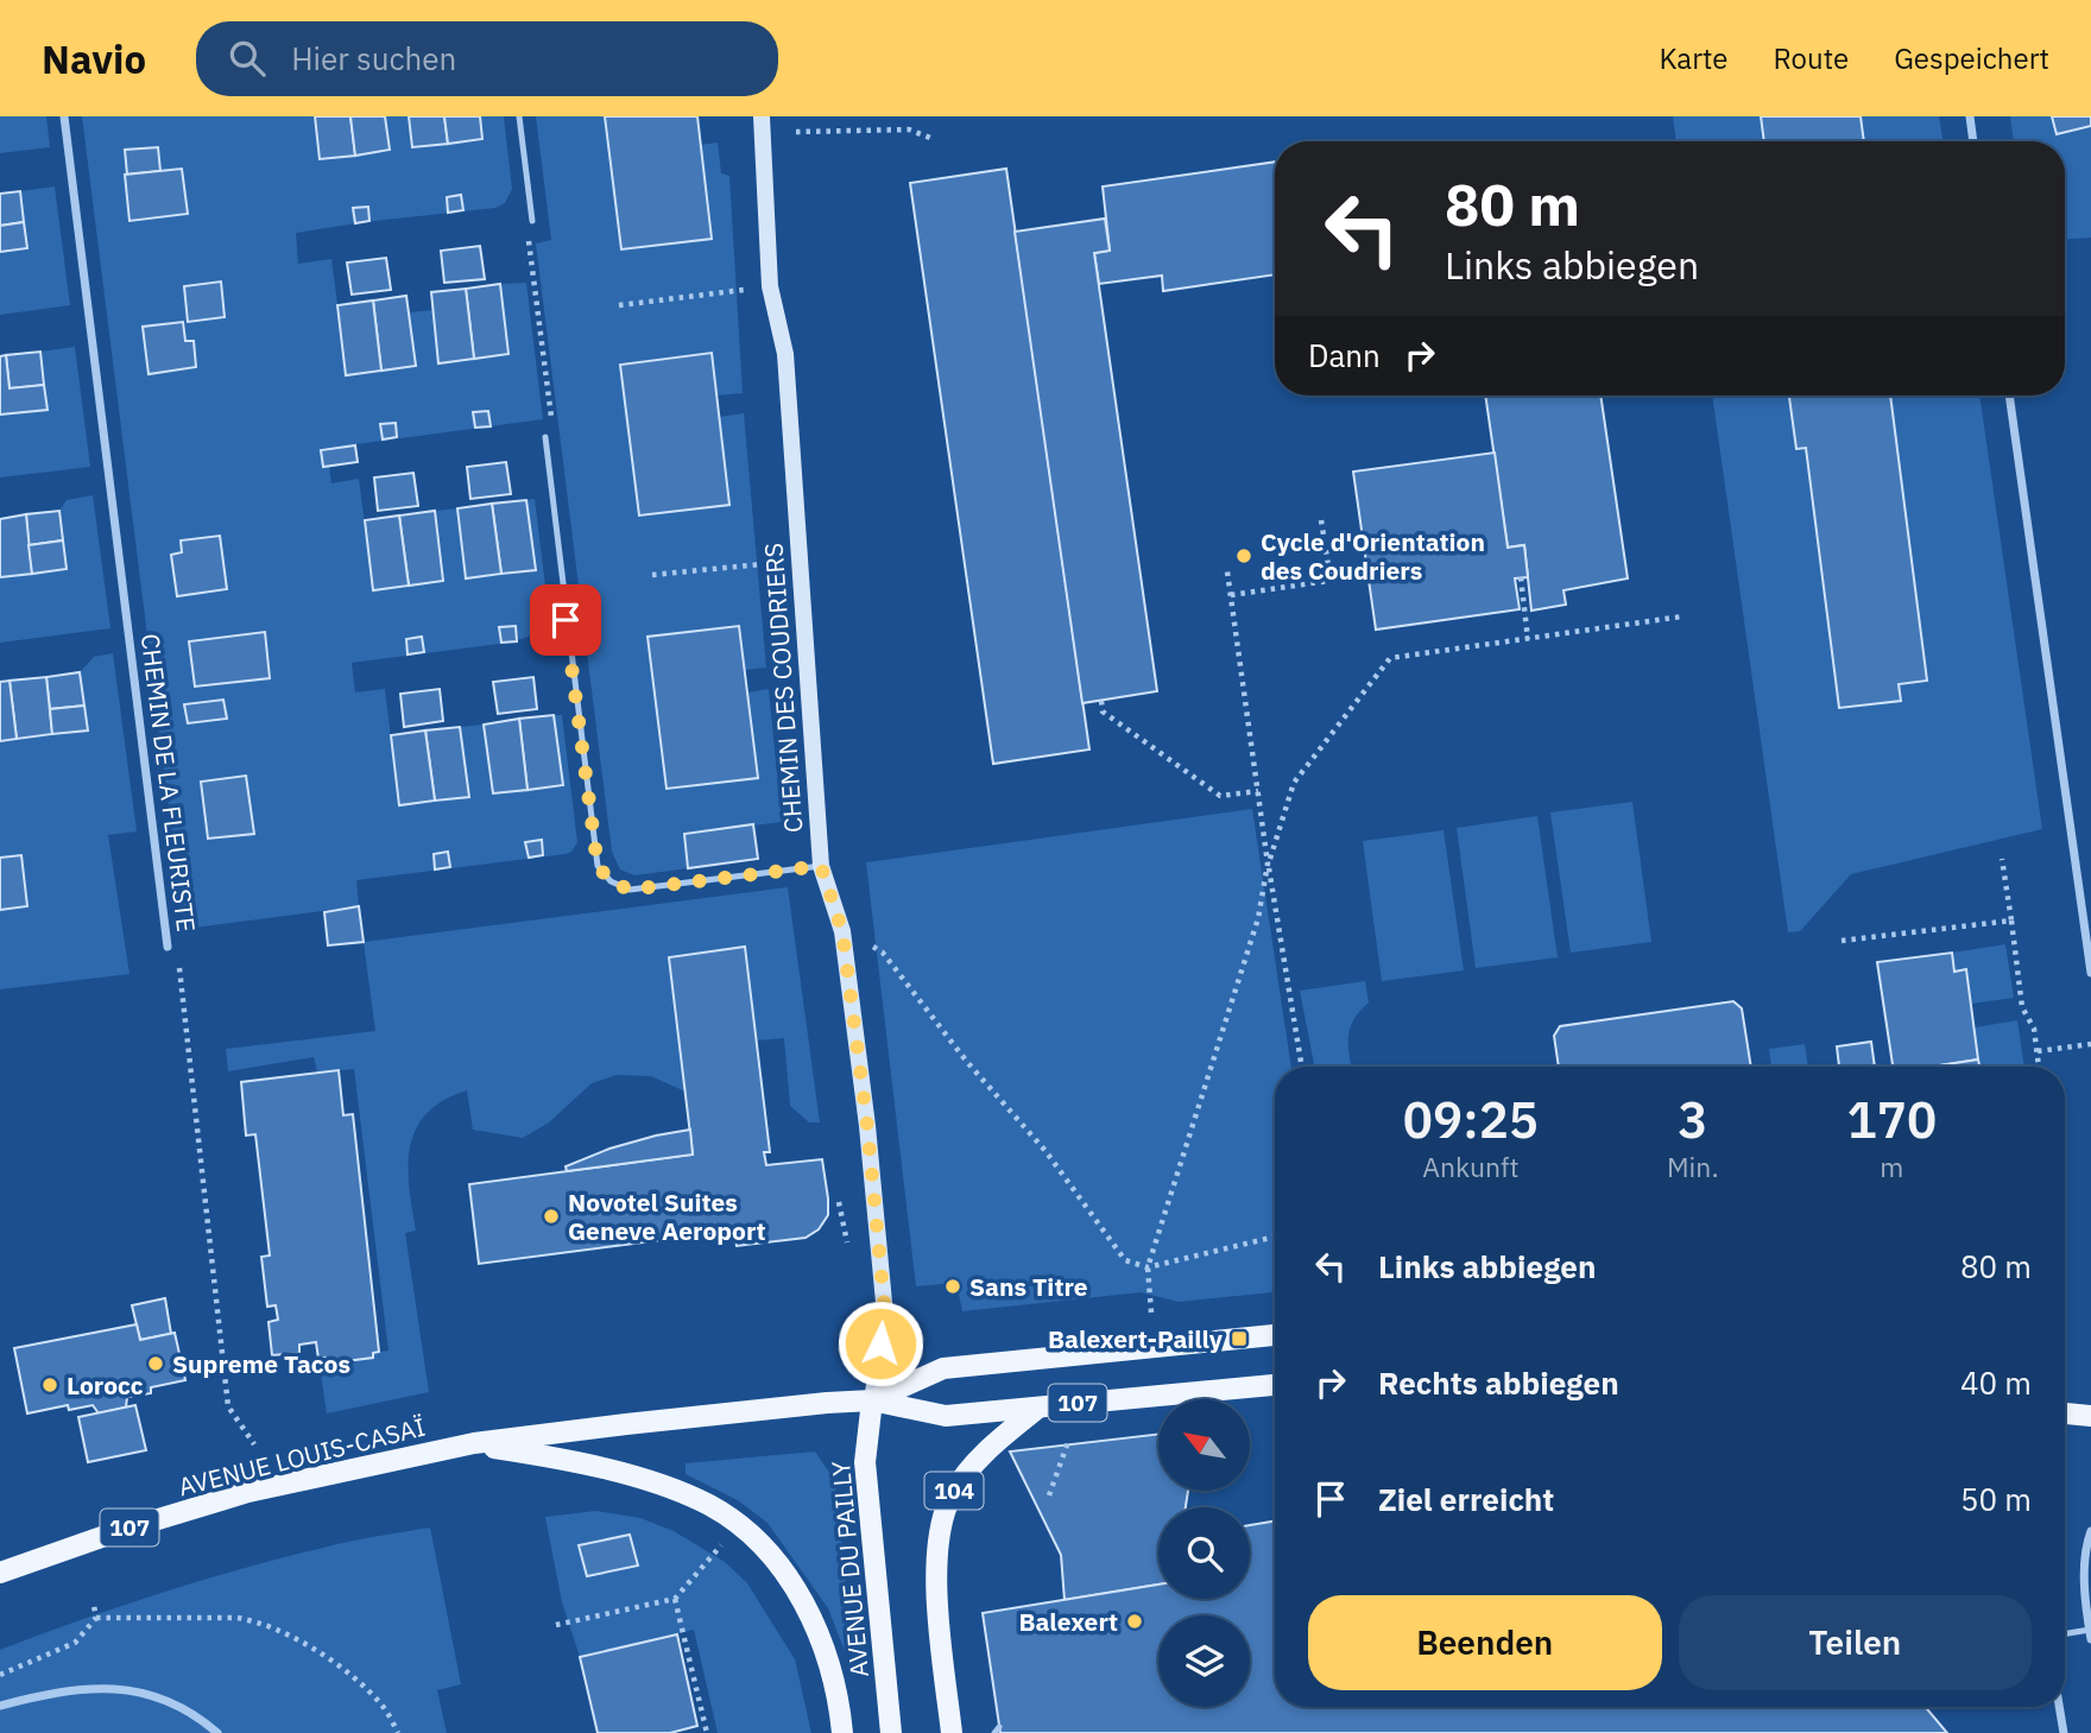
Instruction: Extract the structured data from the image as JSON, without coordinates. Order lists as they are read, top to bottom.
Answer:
{
  "streets": {
    "main road": [
      "107",
      "AVENUE LOUIS-CASAÏ",
      "104",
      "AVENUE DU PAILLY"
    ],
    "street": ["CHEMIN DES COUDRIERS", "CHEMIN DE LA FLEURISTE"]
  },
  "crossings": [
    ["CHEMIN DES COUDRIERS", "AVENUE LOUIS-CASAÏ"],
    ["CHEMIN DES COUDRIERS", "AVENUE DU PAILLY"],
    ["AVENUE LOUIS-CASAÏ", "104"],
    ["AVENUE LOUIS-CASAÏ", "AVENUE DU PAILLY"]
  ],
  "places": {
    "other": [
      "Cycle d'Orientation des Coudriers",
      "Novotel Suites Geneve Aeroport",
      "Sans Titre",
      "Supreme Tacos",
      "Lorocc",
      "Balexert"
    ],
    "transit": ["Balexert-Pailly"]
  },
  "north": "top left",
  "page": {
    "header": "Navio",
    "search": "Hier suchen",
    "nav": ["Karte", "Route", "Gespeichert"],
    "turn": ["80 m", "Links abbiegen"],
    "then": "Dann",
    "eta": [
      "09:25",
      "Ankunft",
      "3",
      "Min.",
      "170",
      "m"
    ],
    "list": [
      {
        "name": "Links abbiegen",
        "value": "80 m"
      },
      {
        "name": "Rechts abbiegen",
        "value": "40 m"
      },
      {
        "name": "Ziel erreicht",
        "value": "50 m"
      }
    ],
    "buttons": ["Beenden", "Teilen"]
  }
}
